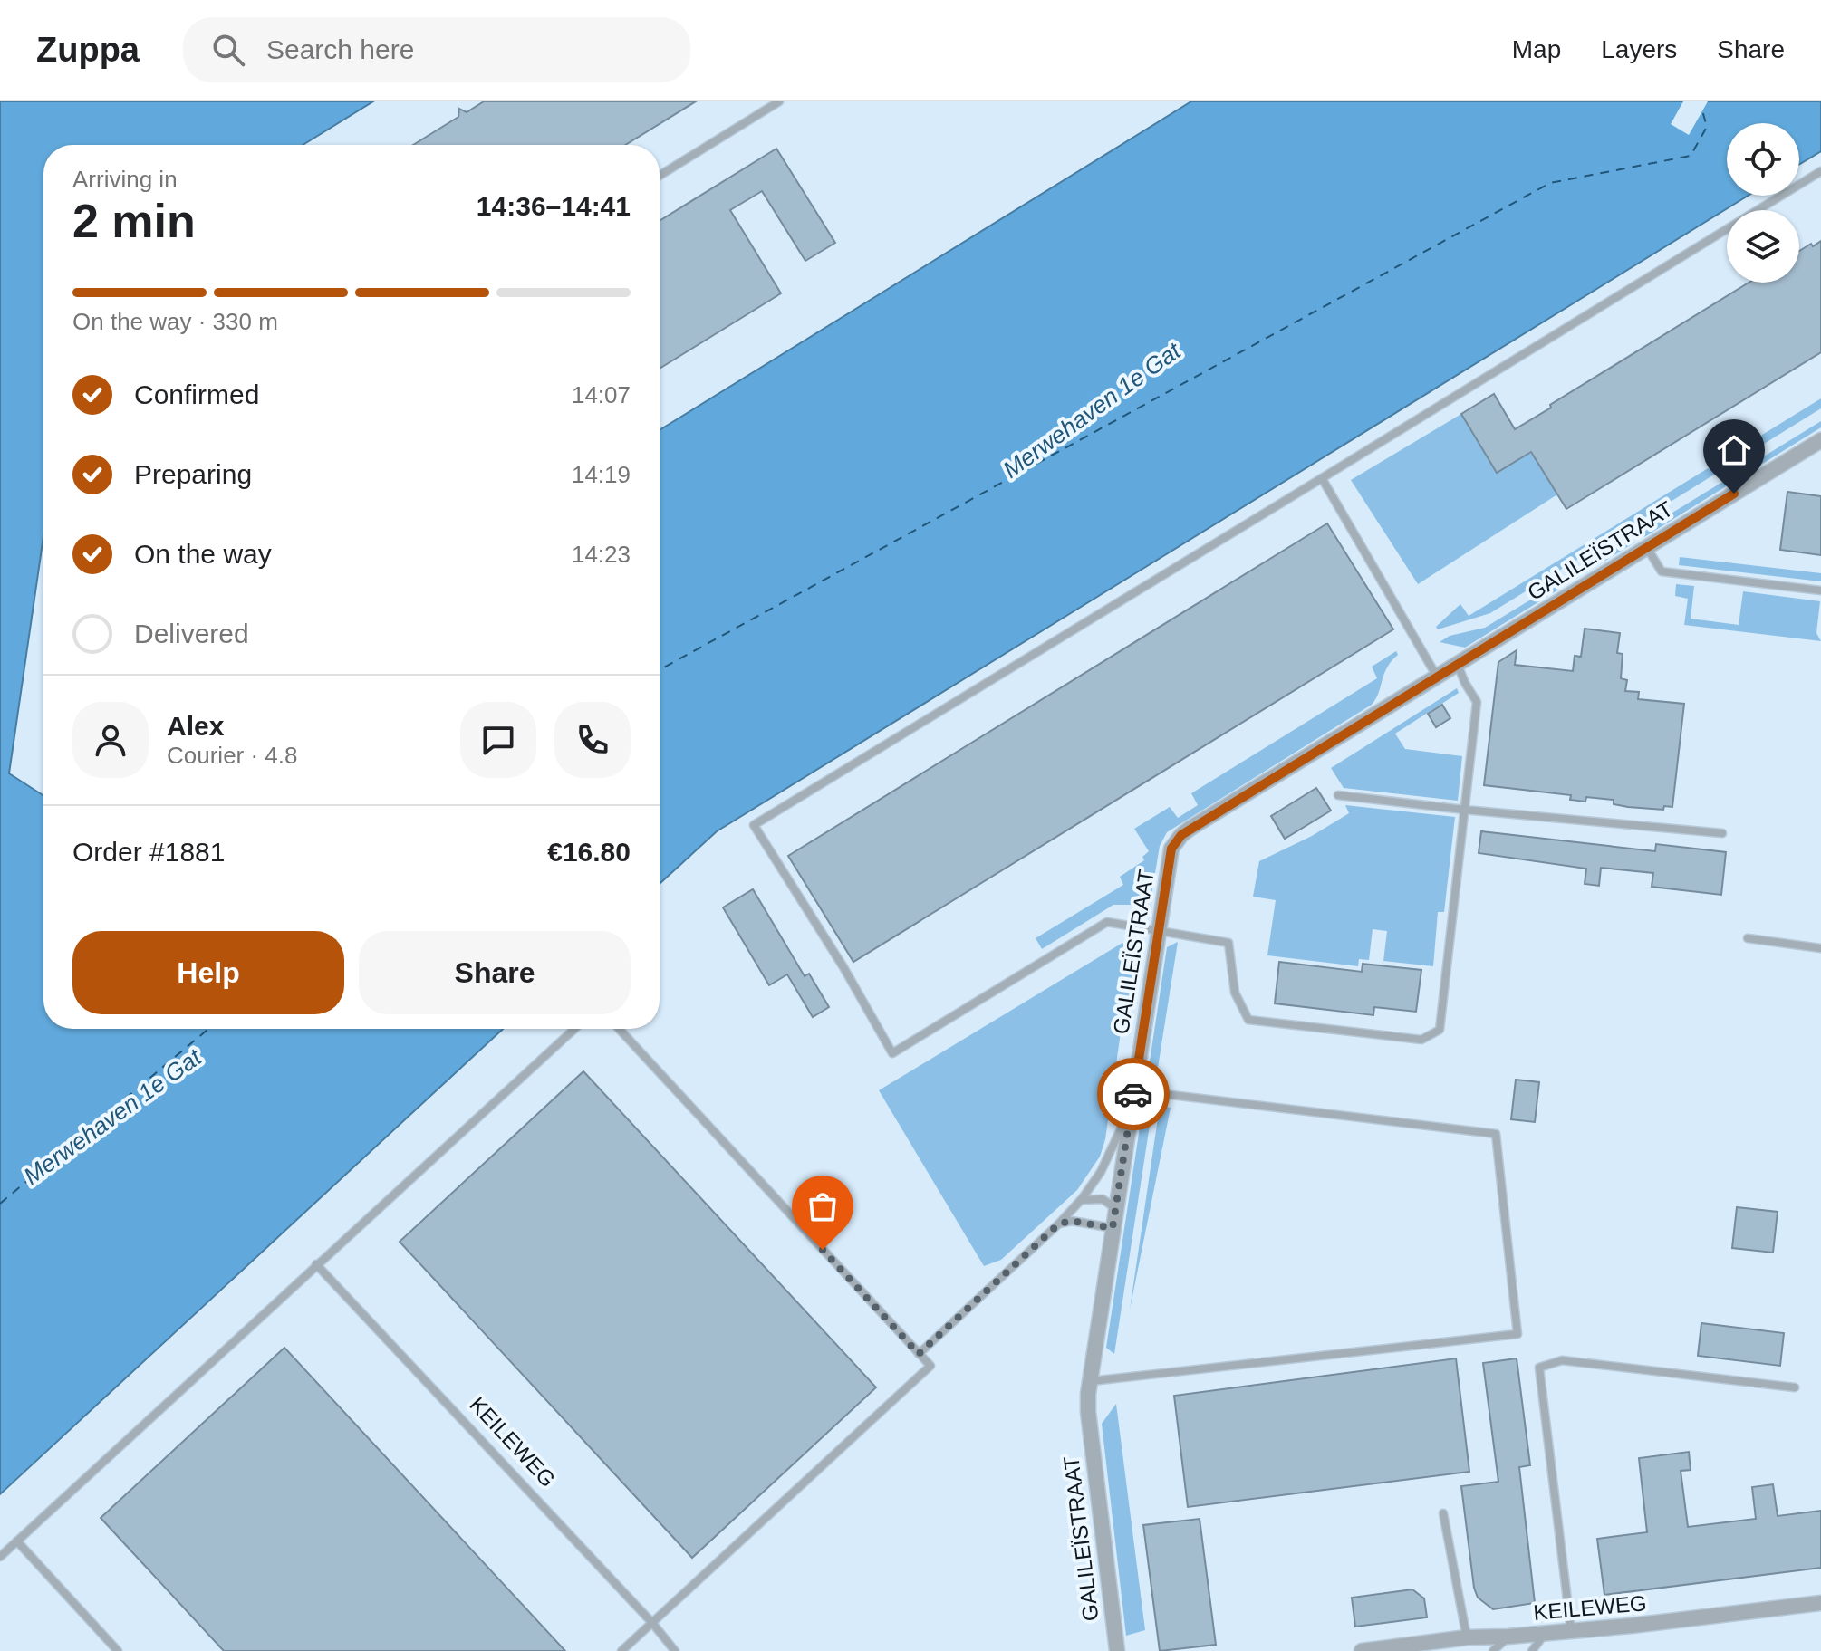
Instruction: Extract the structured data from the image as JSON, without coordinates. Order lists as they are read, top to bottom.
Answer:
{
  "streets": {
    "street": ["GALILEÏSTRAAT", "KEILEWEG"]
  },
  "water": ["Merwehaven 1e Gat"],
  "page": {
    "header": "Zuppa",
    "search": "Search here",
    "nav": ["Map", "Layers", "Share"],
    "heading": ["2 min", "Arriving in", "14:36–14:41"],
    "panel": [
      "Alex",
      "Courier · 4.8",
      "Order #1881",
      "€16.80"
    ],
    "bar": "On the way · 330 m",
    "list": [
      ["Confirmed", "14:07"],
      ["Preparing", "14:19"],
      ["On the way", "14:23"],
      "Delivered"
    ],
    "buttons": ["Help", "Share"]
  }
}
